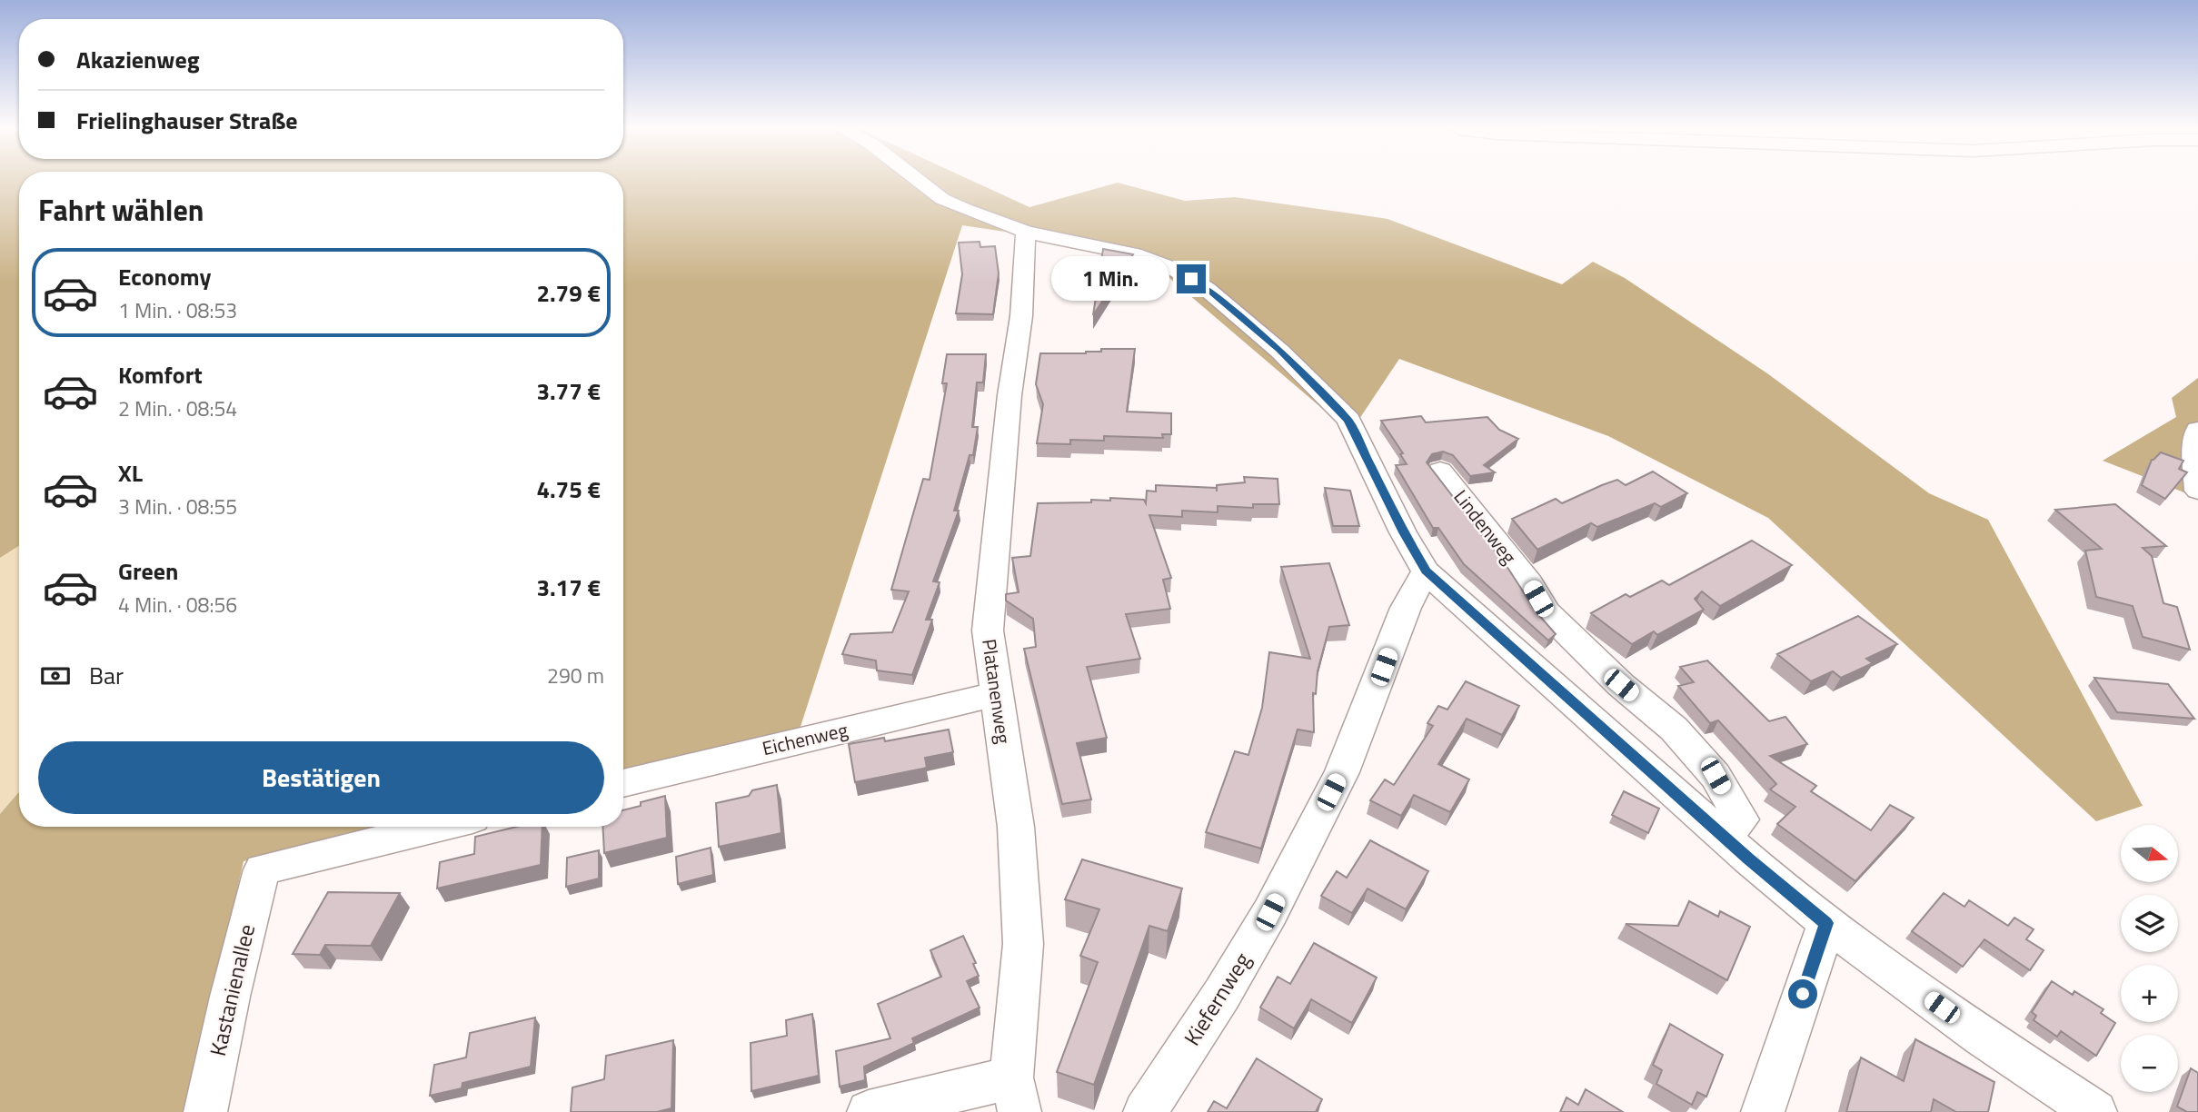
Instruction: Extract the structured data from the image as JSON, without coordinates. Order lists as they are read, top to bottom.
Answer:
{
  "streets": {
    "street": [
      "Lindenweg",
      "Platanenweg",
      "Eichenweg",
      "Kastanienallee",
      "Kiefernweg"
    ]
  },
  "crossings": [
    ["Platanenweg", "Eichenweg"]
  ],
  "north": "right",
  "page": {
    "banner": ["Akazienweg", "Frielinghauser Straße"],
    "heading": "Fahrt wählen",
    "list": [
      {
        "name": "Economy",
        "note": "1 Min. · 08:53",
        "value": "2.79 €"
      },
      {
        "name": "Komfort",
        "note": "2 Min. · 08:54",
        "value": "3.77 €"
      },
      {
        "name": "XL",
        "note": "3 Min. · 08:55",
        "value": "4.75 €"
      },
      {
        "name": "Green",
        "note": "4 Min. · 08:56",
        "value": "3.17 €"
      }
    ],
    "bubble": "1 Min.",
    "pay": ["Bar", "290 m"],
    "buttons": "Bestätigen",
    "map_buttons": ["+", "−"]
  }
}
